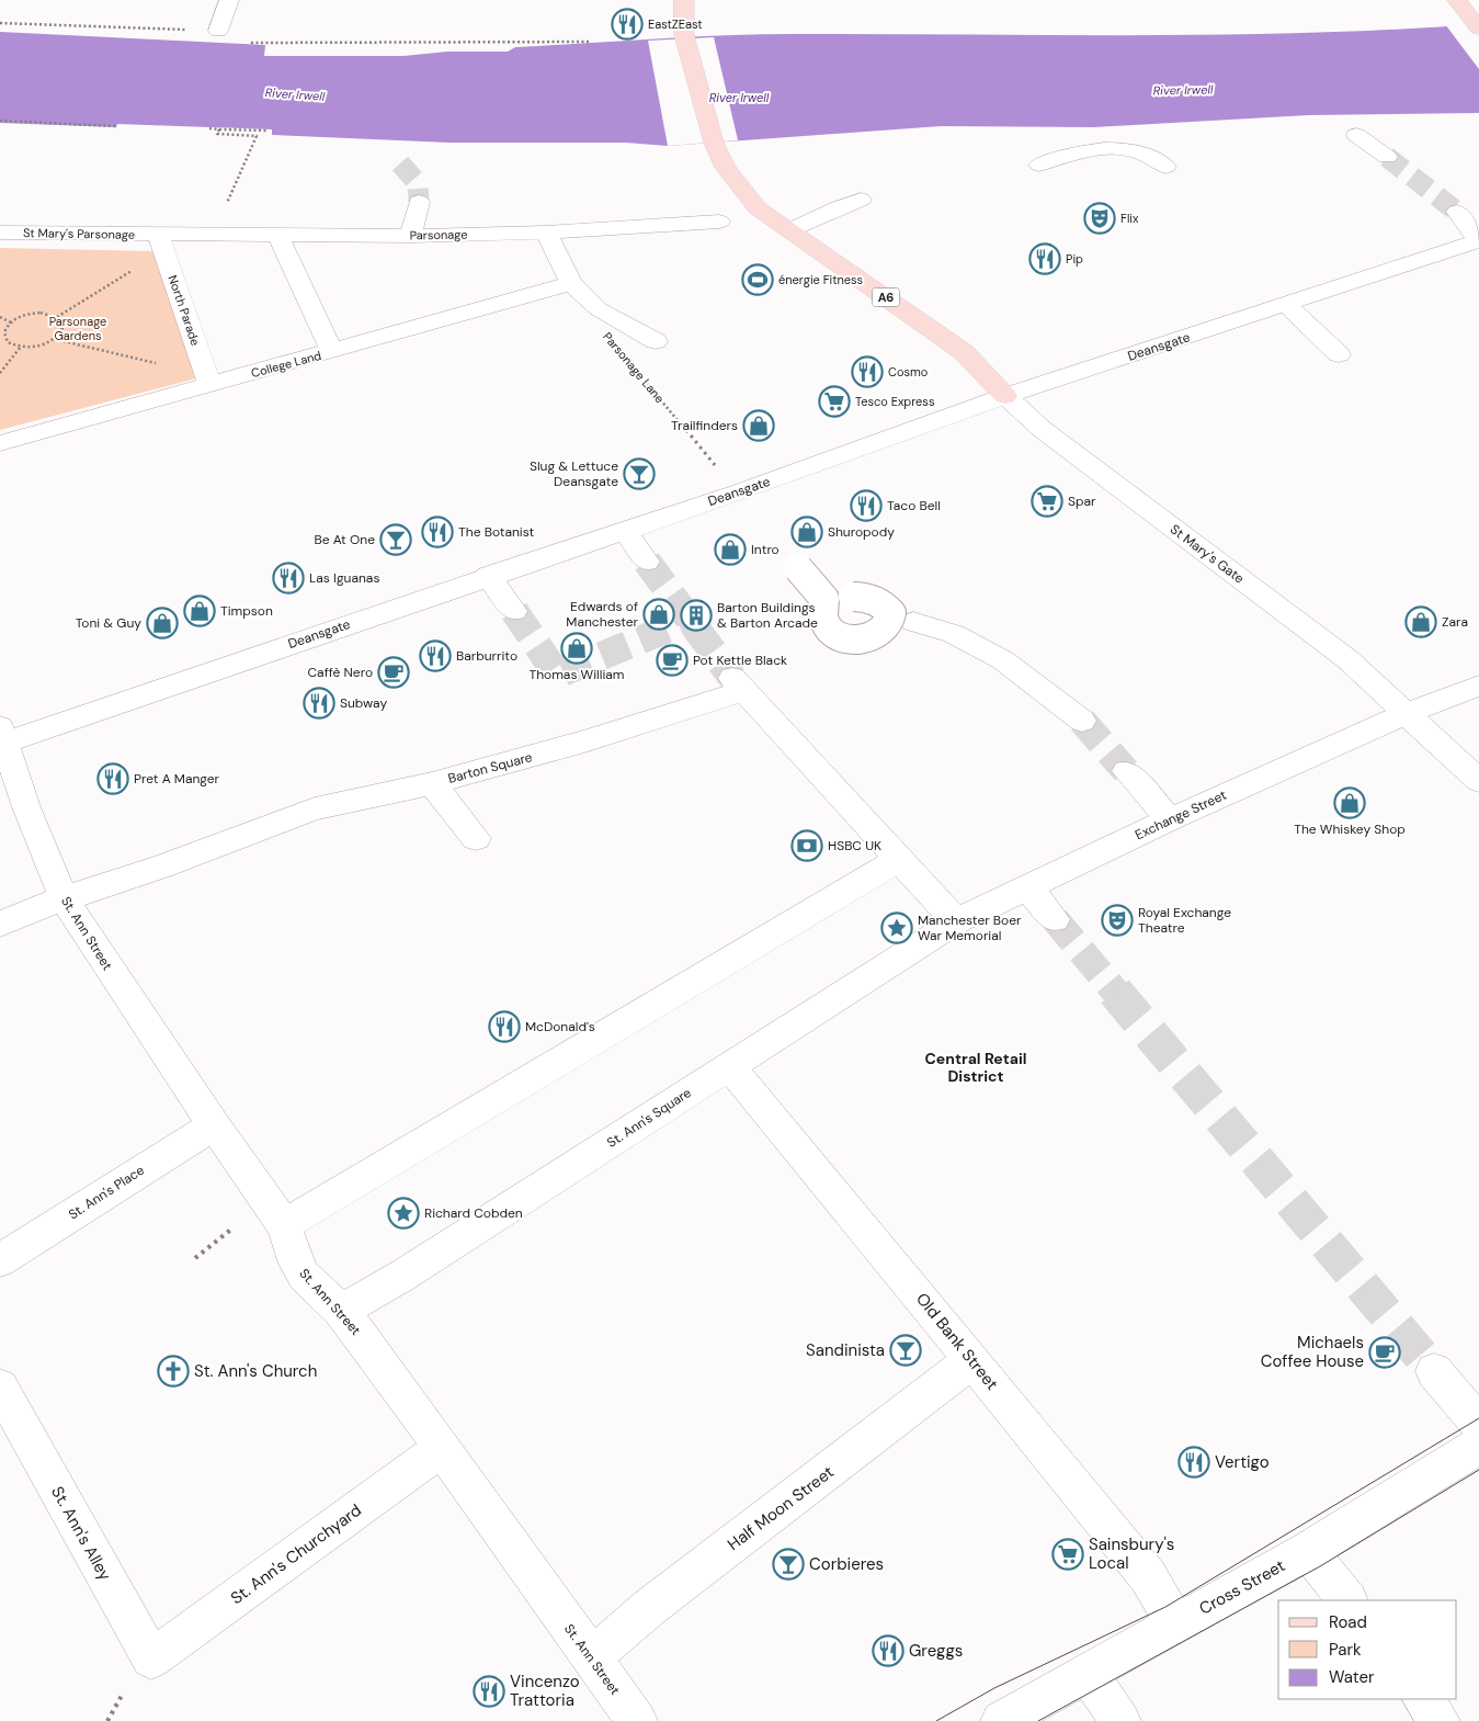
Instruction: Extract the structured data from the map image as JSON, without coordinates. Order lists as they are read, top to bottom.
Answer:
{
  "streets": {
    "main road": ["A6"],
    "street": [
      "St Mary's Parsonage",
      "Parsonage",
      "North Parade",
      "Deansgate",
      "College Land",
      "St Mary's Gate",
      "Barton Square",
      "Exchange Street",
      "St. Ann Street",
      "St. Ann's Square",
      "St. Ann's Place",
      "Old Bank Street",
      "Half Moon Street",
      "St. Ann's Alley",
      "St. Ann's Churchyard",
      "Cross Street"
    ],
    "path": ["Parsonage Lane"]
  },
  "crossings": [
    ["St Mary's Parsonage", "Parsonage"],
    ["St Mary's Parsonage", "North Parade"],
    ["Parsonage", "North Parade"],
    ["A6", "Deansgate"],
    ["A6", "St Mary's Gate"],
    ["North Parade", "College Land"],
    ["Deansgate", "Parsonage Lane"],
    ["Deansgate", "St Mary's Gate"],
    ["Deansgate", "St. Ann Street"],
    ["St Mary's Gate", "Exchange Street"],
    ["Barton Square", "Exchange Street"],
    ["Barton Square", "St. Ann Street"],
    ["Barton Square", "St. Ann's Square"],
    ["Exchange Street", "St. Ann's Square"],
    ["St. Ann Street", "St. Ann's Square"],
    ["St. Ann Street", "St. Ann's Place"],
    ["St. Ann Street", "Half Moon Street"],
    ["St. Ann Street", "St. Ann's Churchyard"],
    ["St. Ann's Square", "Old Bank Street"],
    ["Old Bank Street", "Half Moon Street"],
    ["Old Bank Street", "Cross Street"],
    ["St. Ann's Alley", "St. Ann's Churchyard"]
  ],
  "districts": ["Central Retail District"],
  "water": ["River Irwell"],
  "parks": ["Parsonage Gardens"],
  "places": {
    "restaurant": [
      "EastZEast",
      "Pip",
      "Cosmo",
      "Taco Bell",
      "The Botanist",
      "Las Iguanas",
      "Barburrito",
      "Subway",
      "Pret A Manger",
      "McDonald's",
      "Vertigo",
      "Greggs",
      "Vincenzo Trattoria"
    ],
    "theatre": ["Flix", "Royal Exchange Theatre"],
    "sports": ["énergie Fitness"],
    "supermarket": ["Tesco Express", "Spar", "Sainsbury's Local"],
    "shop": [
      "Trailfinders",
      "Shuropody",
      "Intro",
      "Timpson",
      "Edwards of Manchester",
      "Zara",
      "Toni & Guy",
      "Thomas William",
      "The Whiskey Shop"
    ],
    "bar": [
      "Slug & Lettuce Deansgate",
      "Be At One",
      "Sandinista",
      "Corbieres"
    ],
    "building": ["Barton Buildings & Barton Arcade"],
    "cafe": ["Pot Kettle Black", "Caffè Nero", "Michaels Coffee House"],
    "bank": ["HSBC UK"],
    "place": ["Manchester Boer War Memorial", "Richard Cobden"],
    "church": ["St. Ann's Church"]
  },
  "legend": ["Road", "Park", "Water"]
}
